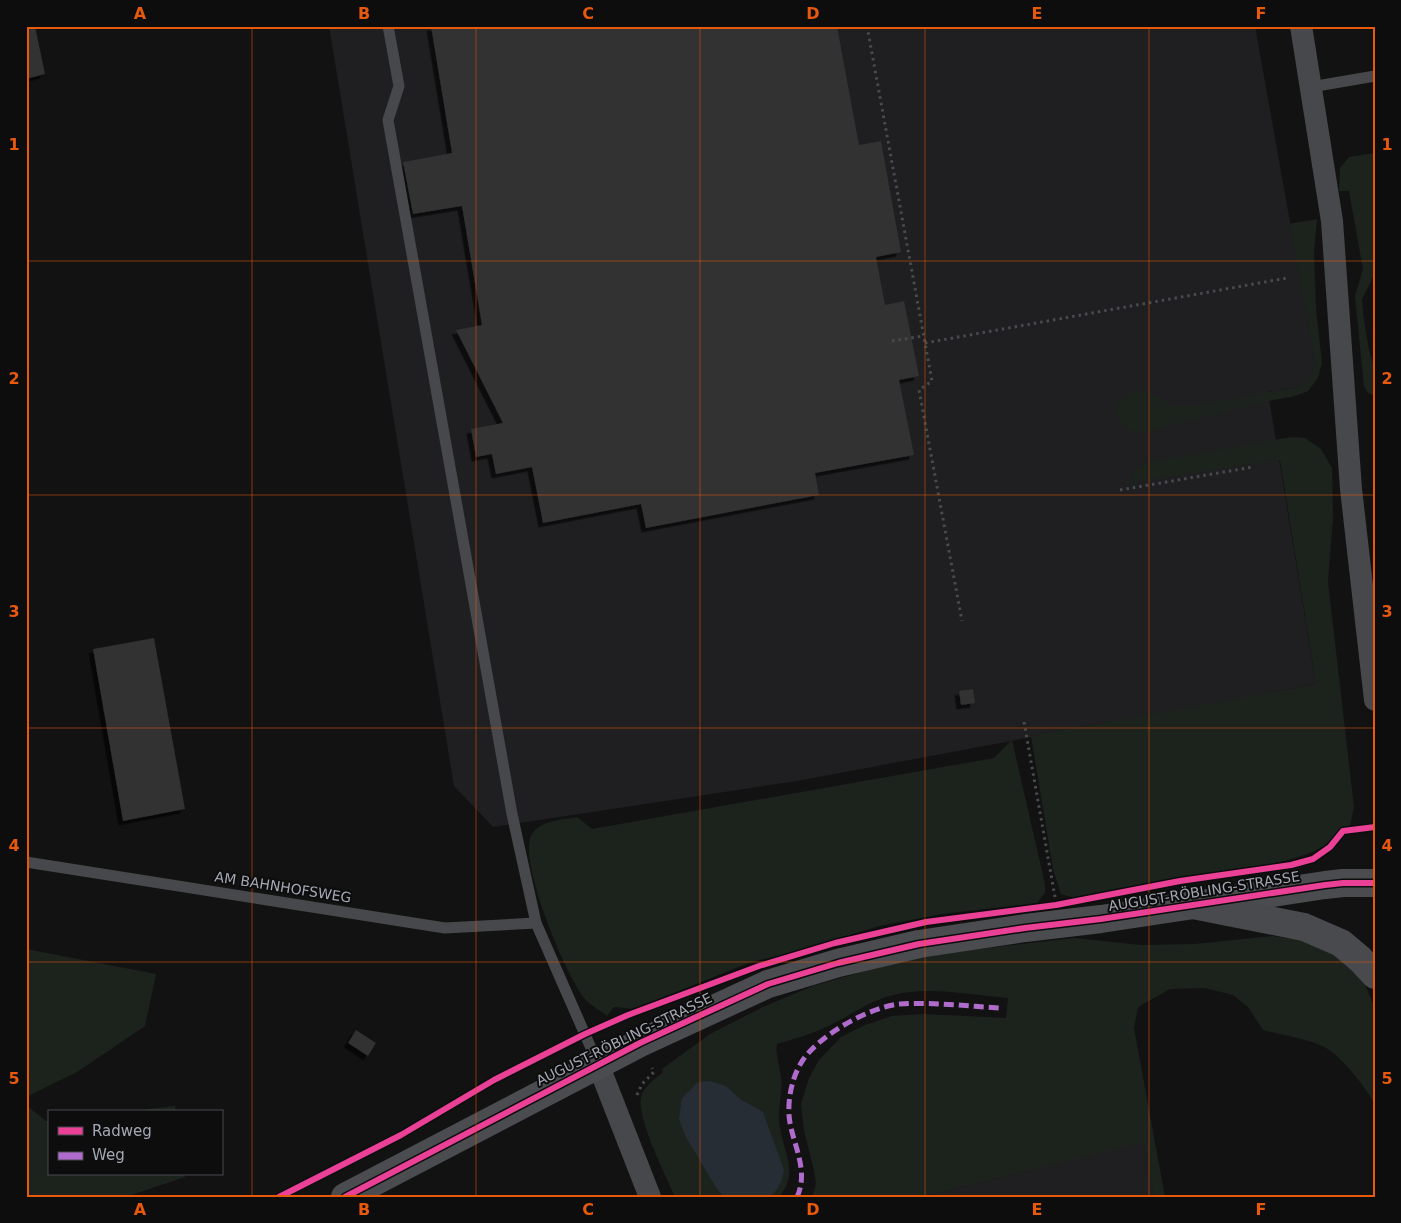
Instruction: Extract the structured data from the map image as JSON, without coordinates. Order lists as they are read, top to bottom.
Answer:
{
  "streets": {
    "street": ["AUGUST-RÖBLING-STRASSE"],
    "lane": ["AM BAHNHOFSWEG"]
  },
  "legend": ["Radweg", "Weg"],
  "grid": {
    "columns": [
      "A",
      "B",
      "C",
      "D",
      "E",
      "F"
    ],
    "rows": [
      "1",
      "2",
      "3",
      "4",
      "5"
    ]
  }
}
